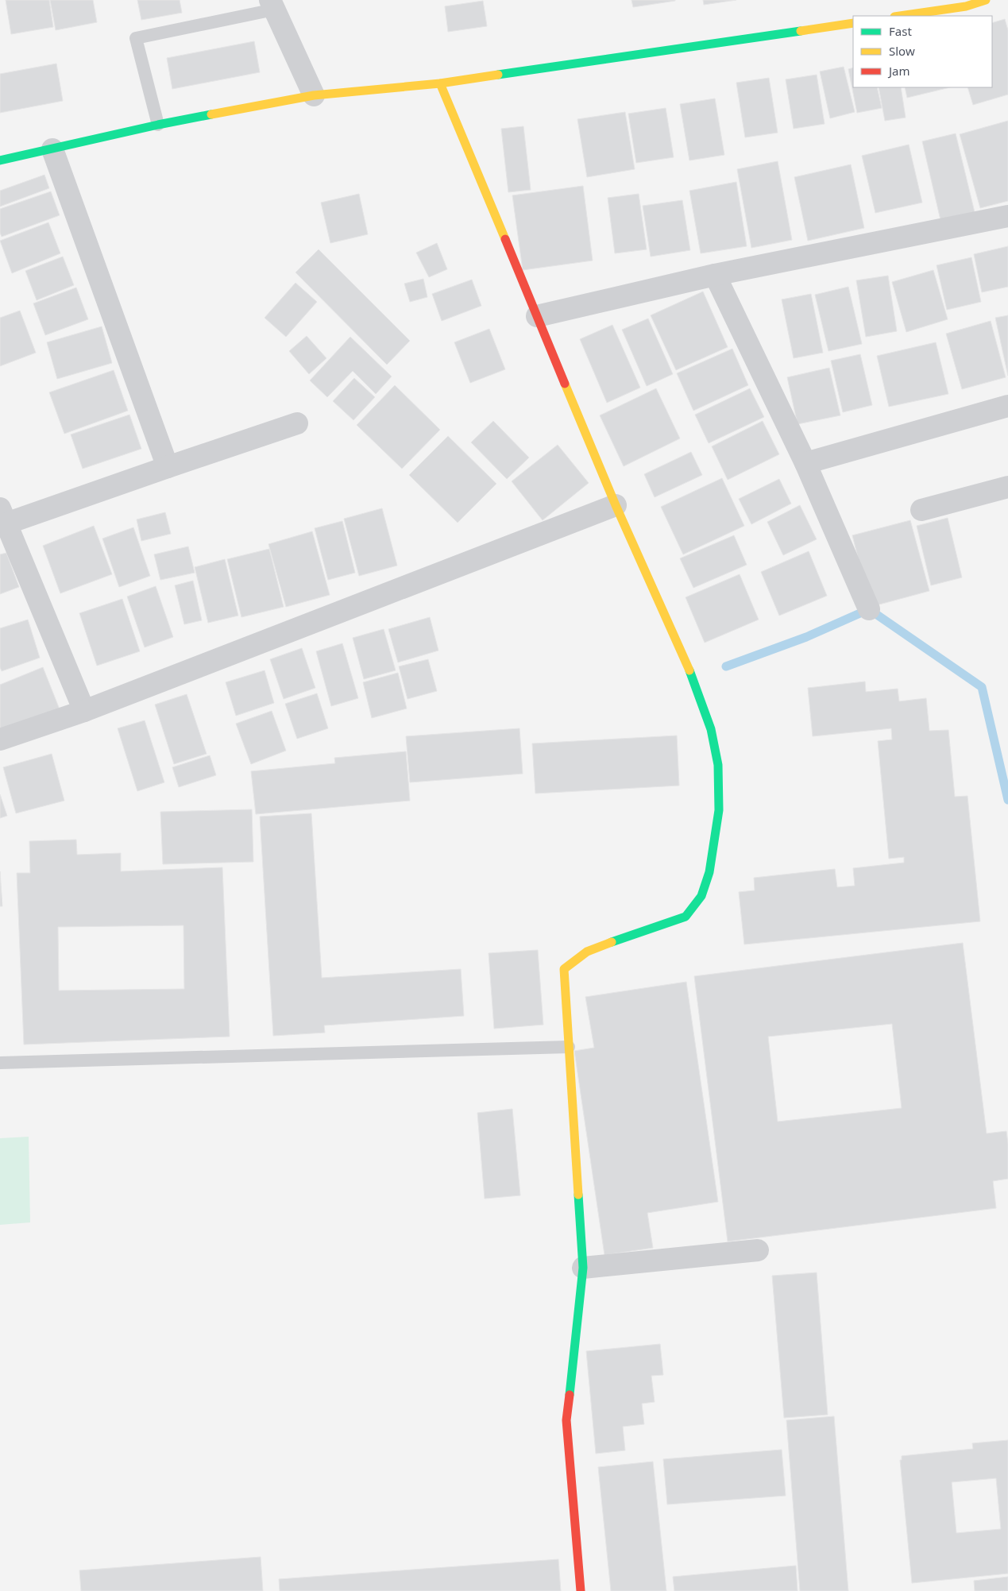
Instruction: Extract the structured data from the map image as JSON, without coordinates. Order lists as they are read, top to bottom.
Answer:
{
  "legend": ["Fast", "Slow", "Jam"]
}
